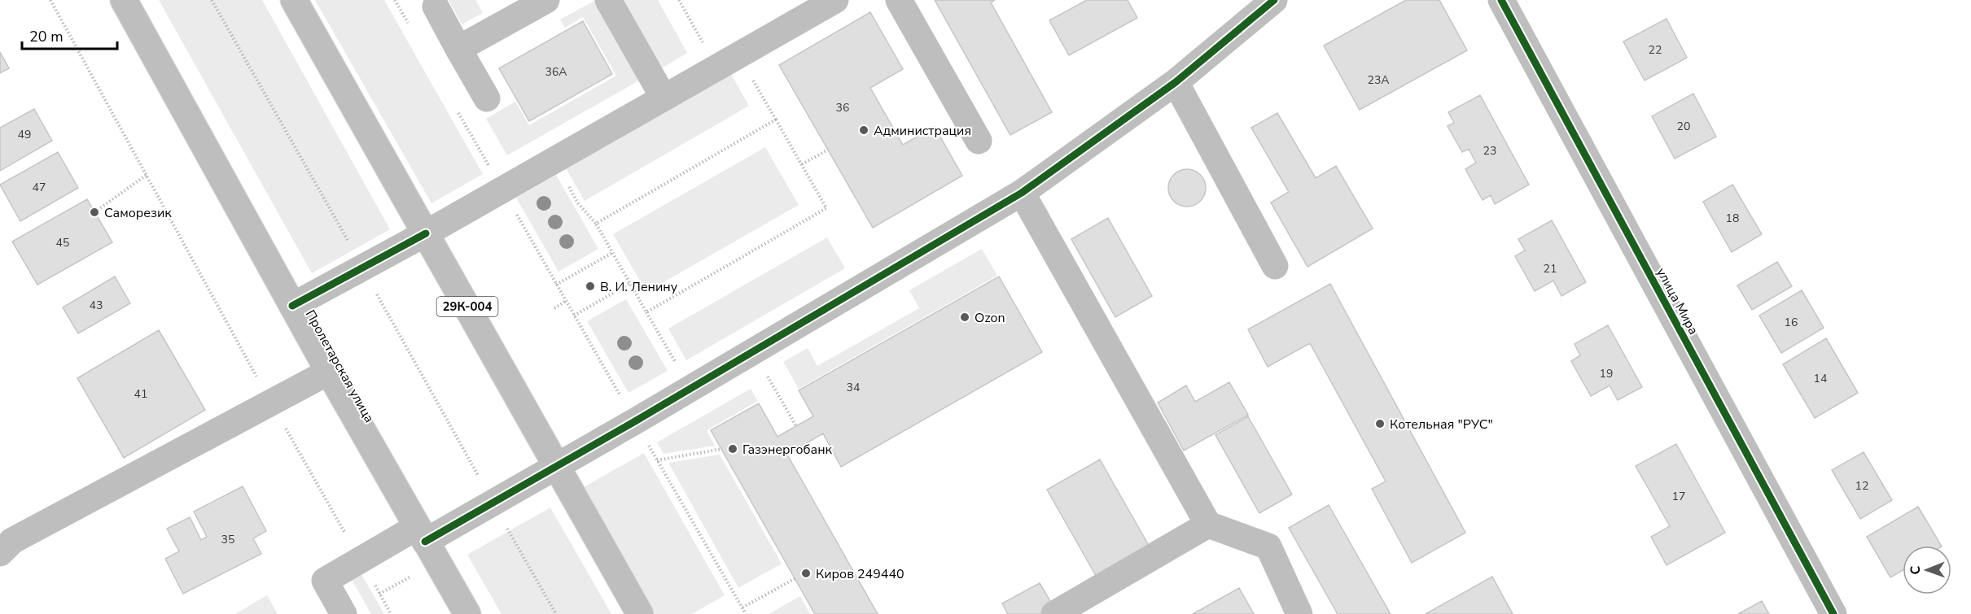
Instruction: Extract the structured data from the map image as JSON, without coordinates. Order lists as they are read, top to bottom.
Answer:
{
  "streets": {
    "street": ["улица Мира", "29К-004", "Пролетарская улица"]
  },
  "places": [
    "Администрация",
    "Саморезик",
    "В. И. Ленину",
    "Ozon",
    "Котельная \"РУС\"",
    "Газэнергобанк",
    "Киров 249440"
  ],
  "house_numbers": [
    "22",
    "36А",
    "23А",
    "36",
    "20",
    "49",
    "23",
    "47",
    "18",
    "45",
    "21",
    "43",
    "16",
    "19",
    "14",
    "34",
    "41",
    "12",
    "17",
    "35"
  ],
  "scale_bar": "20 m",
  "north": "left"
}
